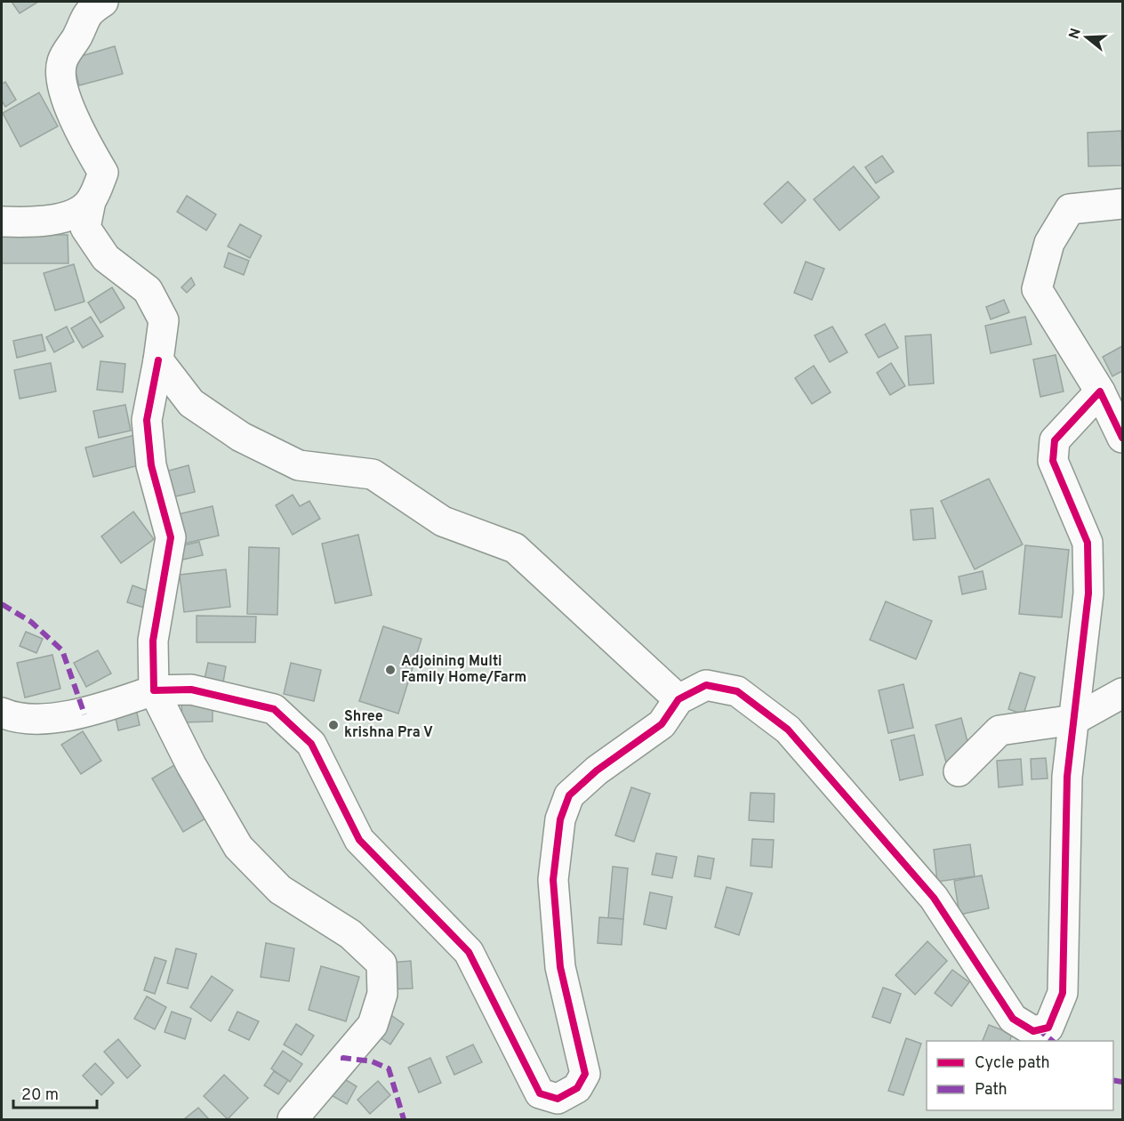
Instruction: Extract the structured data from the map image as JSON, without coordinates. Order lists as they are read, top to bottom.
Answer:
{
  "places": ["Adjoining Multi Family Home/Farm", "Shree krishna Pra V"],
  "legend": ["Cycle path", "Path"],
  "scale_bar": "20 m",
  "north": "left"
}
